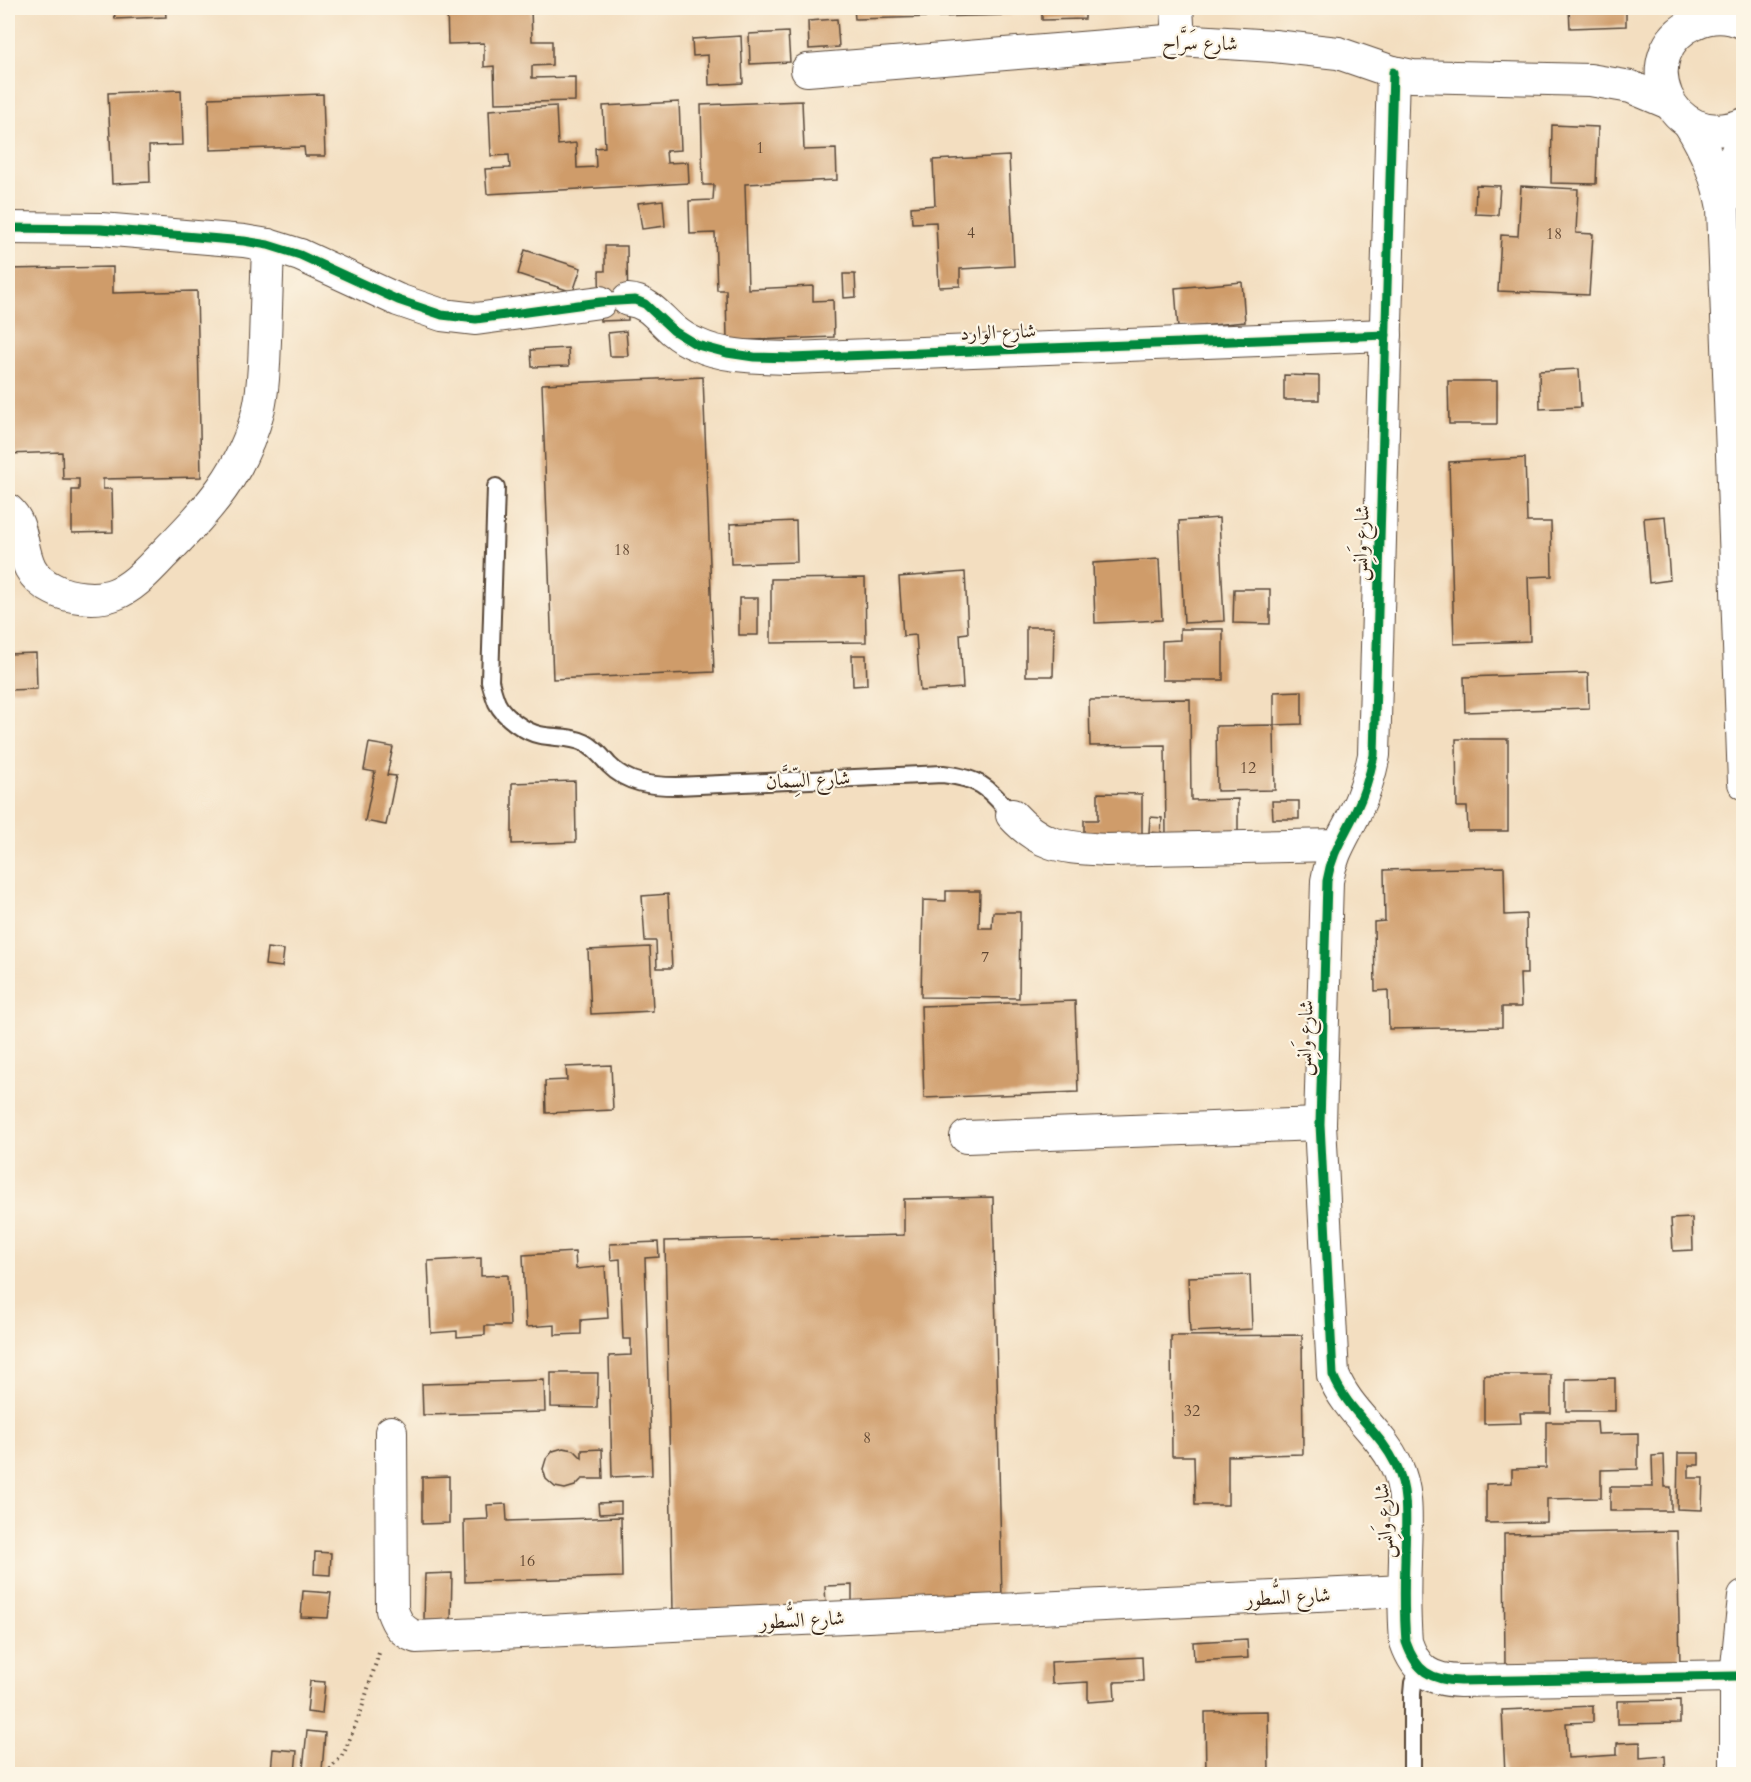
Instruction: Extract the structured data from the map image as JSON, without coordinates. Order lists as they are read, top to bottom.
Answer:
{
  "streets": {
    "street": [
      "شارع سَرَّاح",
      "شارع الوارد",
      "شارع وَانِس",
      "شارع السِّمَّان",
      "شارع السُّطور"
    ]
  },
  "crossings": [
    ["شارع سَرَّاح", "شارع وَانِس"],
    ["شارع الوارد", "شارع وَانِس"],
    ["شارع وَانِس", "شارع السِّمَّان"],
    ["شارع وَانِس", "شارع السُّطور"]
  ],
  "house_numbers": [
    "1",
    "4",
    "18",
    "18",
    "12",
    "7",
    "32",
    "8",
    "16"
  ]
}
